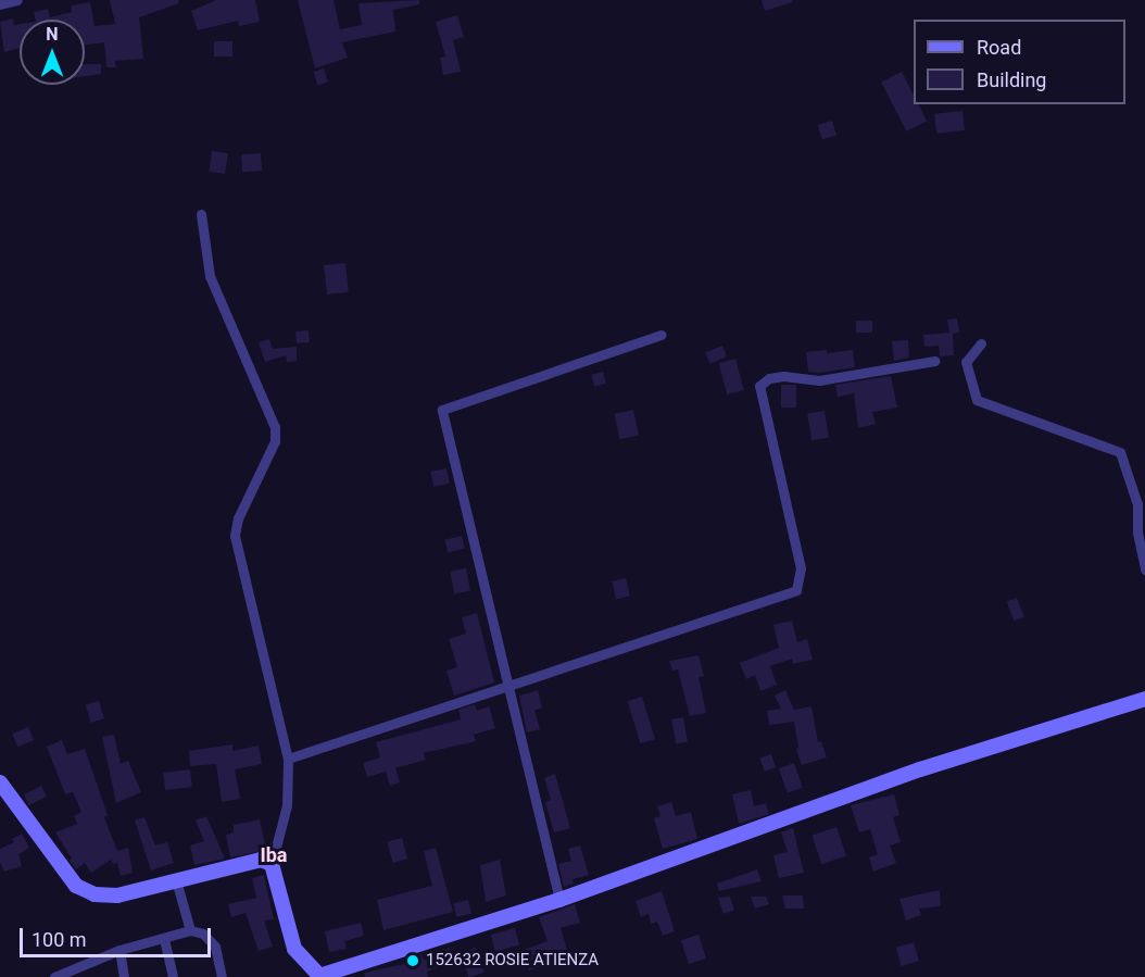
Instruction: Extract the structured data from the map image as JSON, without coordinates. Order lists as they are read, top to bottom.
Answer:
{
  "districts": ["Iba"],
  "places": ["152632 ROSIE ATIENZA"],
  "legend": ["Road", "Building"],
  "scale_bar": "100 m",
  "north": "top"
}
